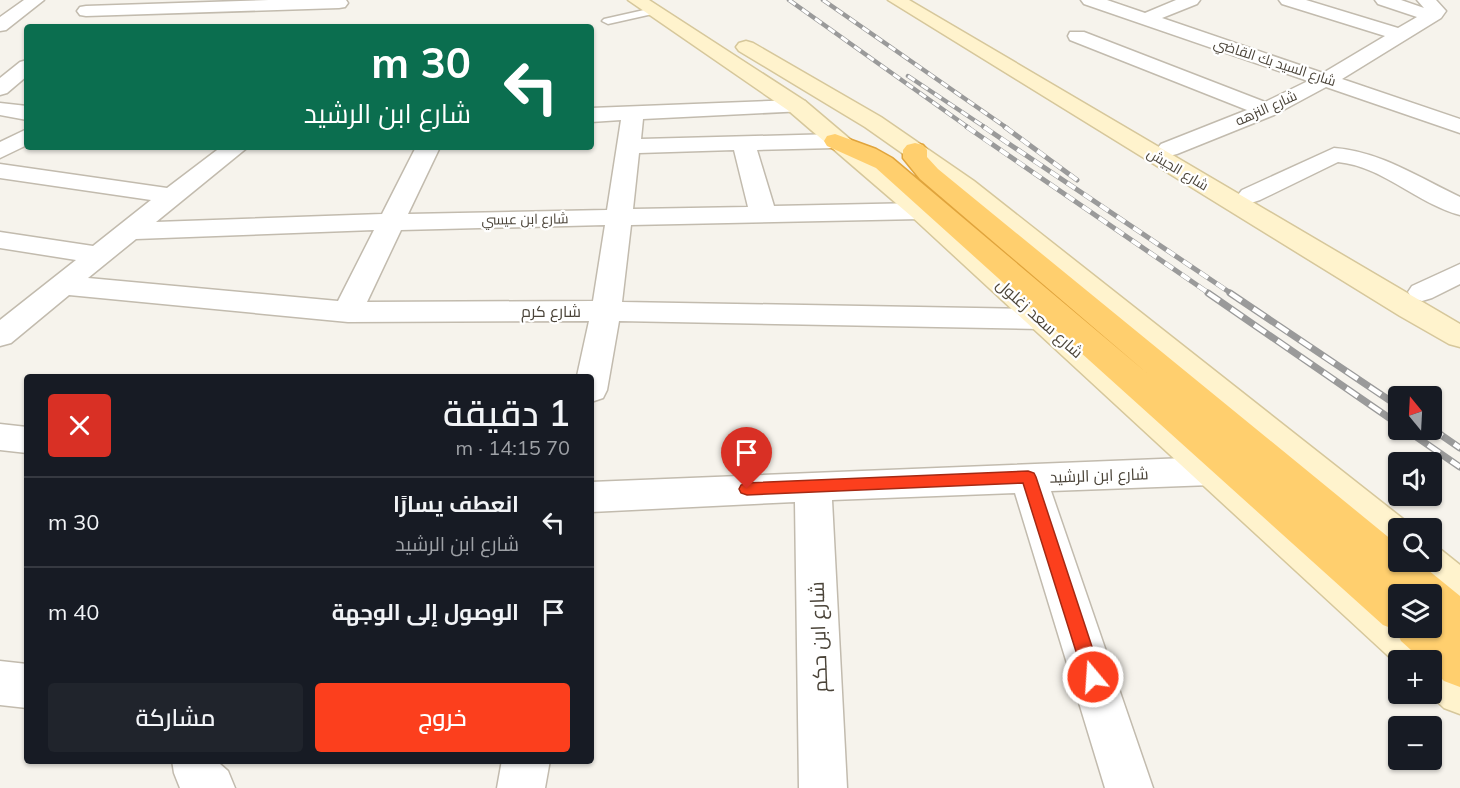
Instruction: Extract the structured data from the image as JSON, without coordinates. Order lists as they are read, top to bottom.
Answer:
{
  "streets": {
    "main road": ["شارع الجيش", "شارع سعد زغلول"],
    "street": [
      "شارع السيد بك القاضي",
      "شارع النزهه",
      "شارع ابن عيسي",
      "شارع كرم",
      "شارع ابن الرشيد",
      "شارع ابن حكم"
    ]
  },
  "crossings": [
    ["شارع السيد بك القاضي", "شارع النزهه"],
    ["شارع النزهه", "شارع الجيش"],
    ["شارع ابن عيسي", "شارع سعد زغلول"],
    ["شارع كرم", "شارع سعد زغلول"],
    ["شارع سعد زغلول", "شارع ابن الرشيد"],
    ["شارع ابن الرشيد", "شارع ابن حكم"]
  ],
  "north": "top",
  "page": {
    "turn": ["30 m", "شارع ابن الرشيد"],
    "heading": ["1 دقيقة", "70 m · 14:15"],
    "map_buttons": ["+", "−"],
    "list": [
      {
        "name": "انعطف يسارًا",
        "note": "شارع ابن الرشيد",
        "value": "30 m"
      },
      {
        "name": "الوصول إلى الوجهة",
        "value": "40 m"
      }
    ],
    "buttons": ["خروج", "مشاركة"]
  }
}
